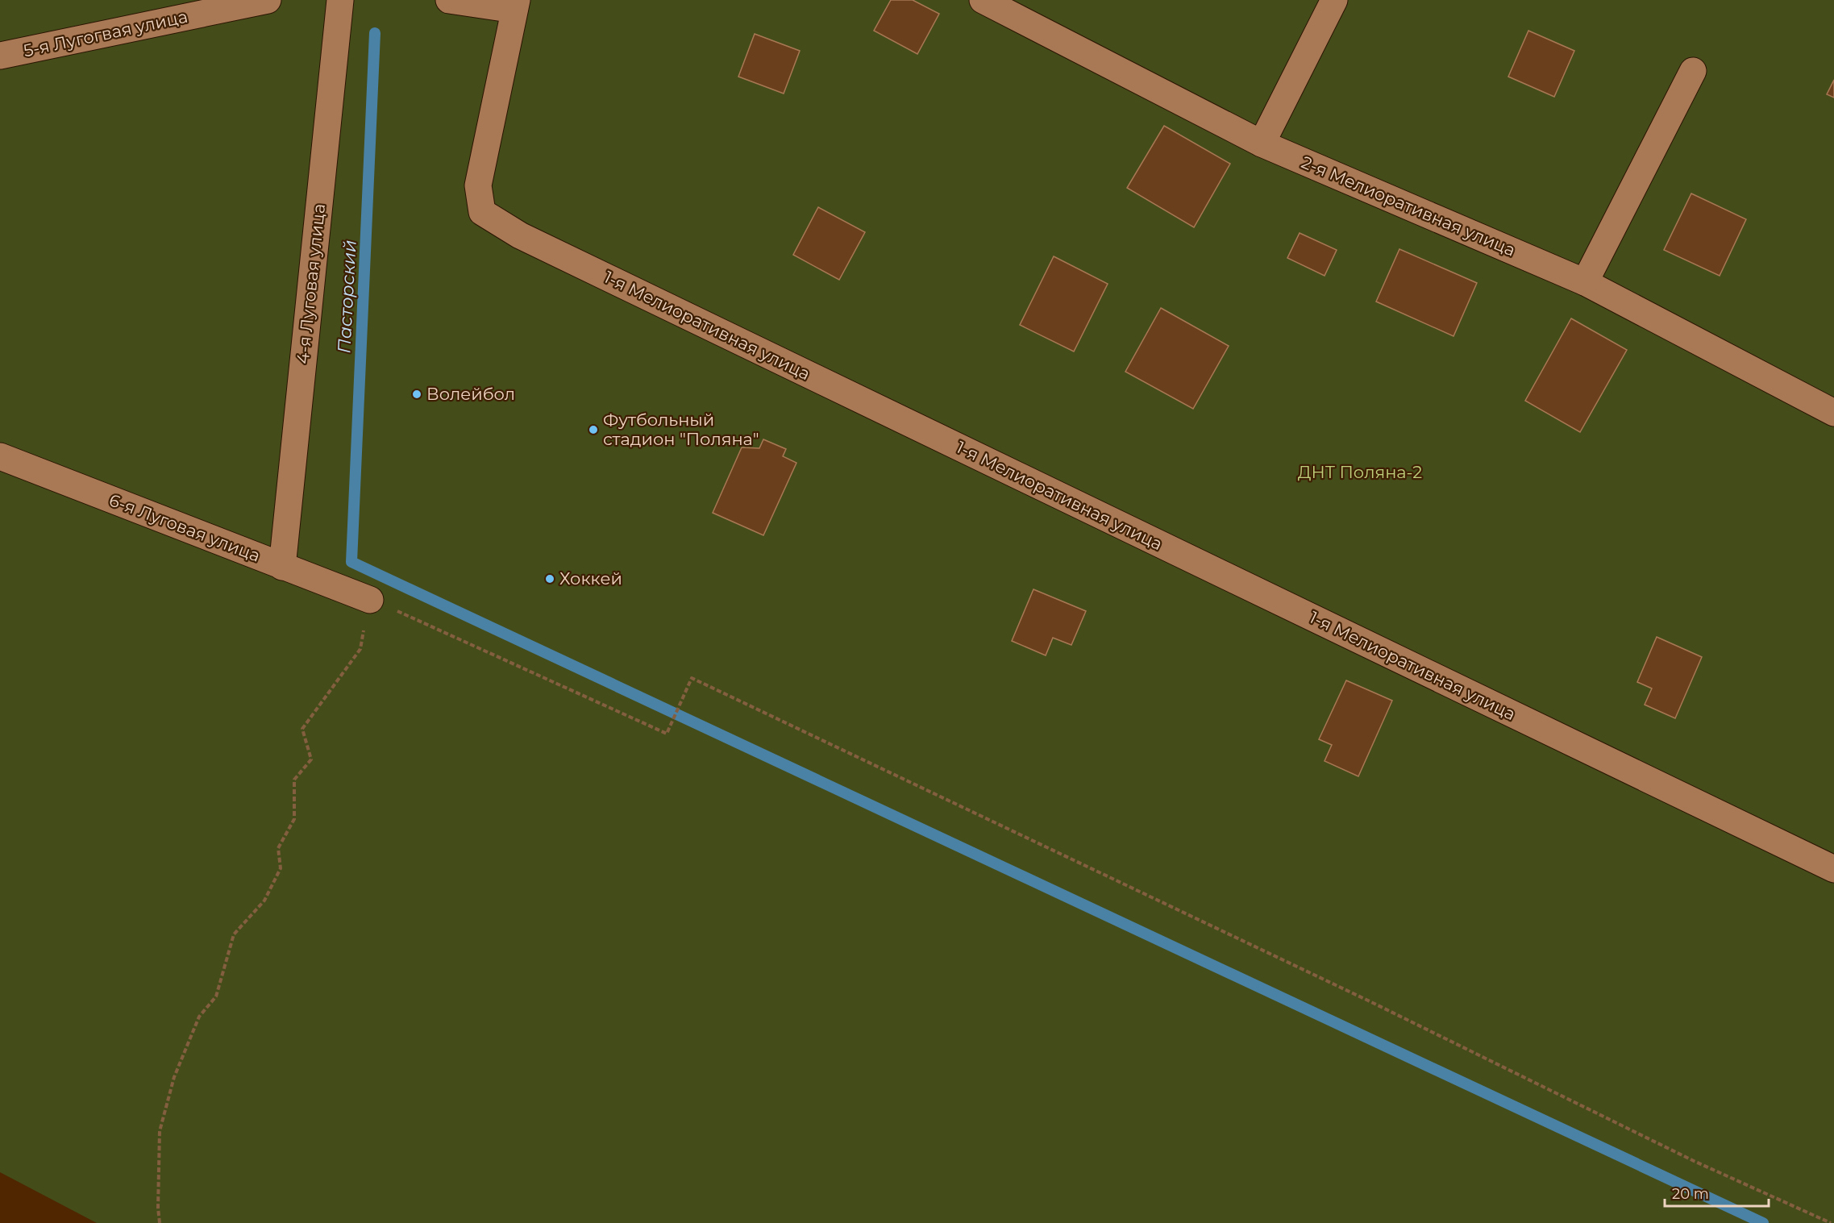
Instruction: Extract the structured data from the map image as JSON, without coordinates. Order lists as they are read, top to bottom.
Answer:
{
  "streets": {
    "street": [
      "5-я Лугогвая улица",
      "2-я Мелиоративная улица",
      "4-я Луговая улица",
      "1-я Мелиоративная улица",
      "6-я Луговая улица"
    ]
  },
  "crossings": [
    ["4-я Луговая улица", "6-я Луговая улица"]
  ],
  "water": ["Пасторский"],
  "parks": ["ДНТ Поляна-2"],
  "places": ["Волейбол", "Футбольный стадион \"Поляна\"", "Хоккей"],
  "scale_bar": "20 m"
}
